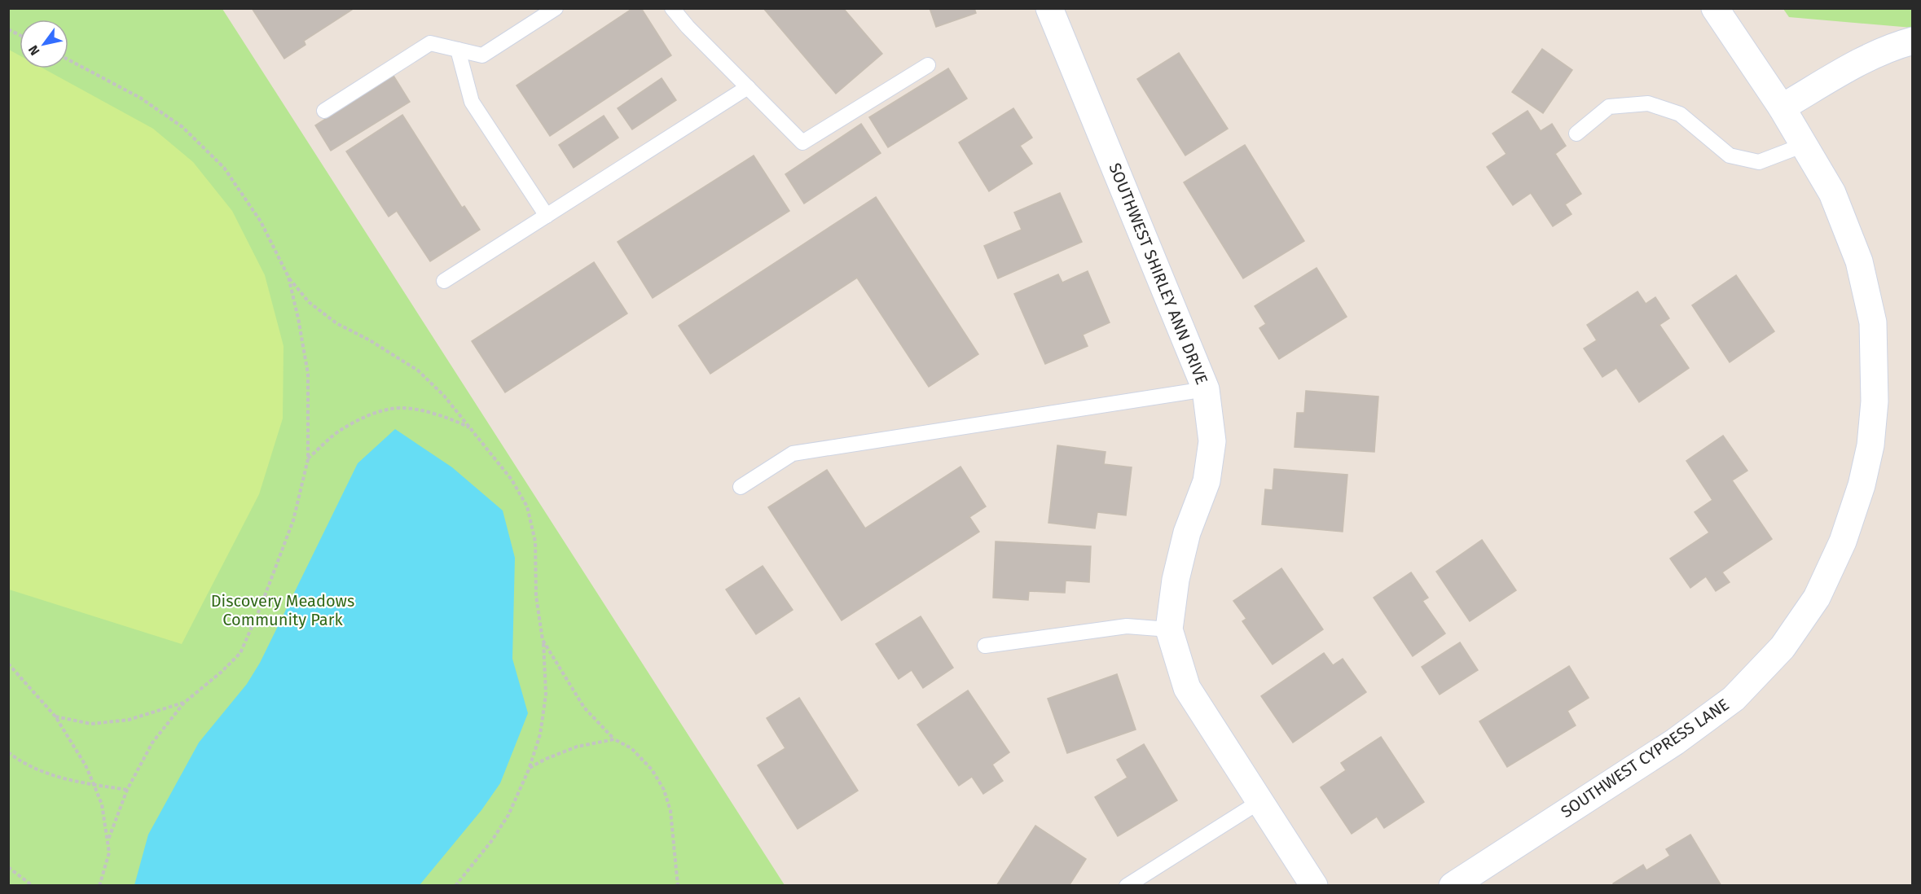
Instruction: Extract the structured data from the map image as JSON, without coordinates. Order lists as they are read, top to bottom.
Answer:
{
  "streets": {
    "street": ["SOUTHWEST SHIRLEY ANN DRIVE", "SOUTHWEST CYPRESS LANE"]
  },
  "parks": ["Discovery Meadows Community Park"],
  "north": "bottom left"
}
